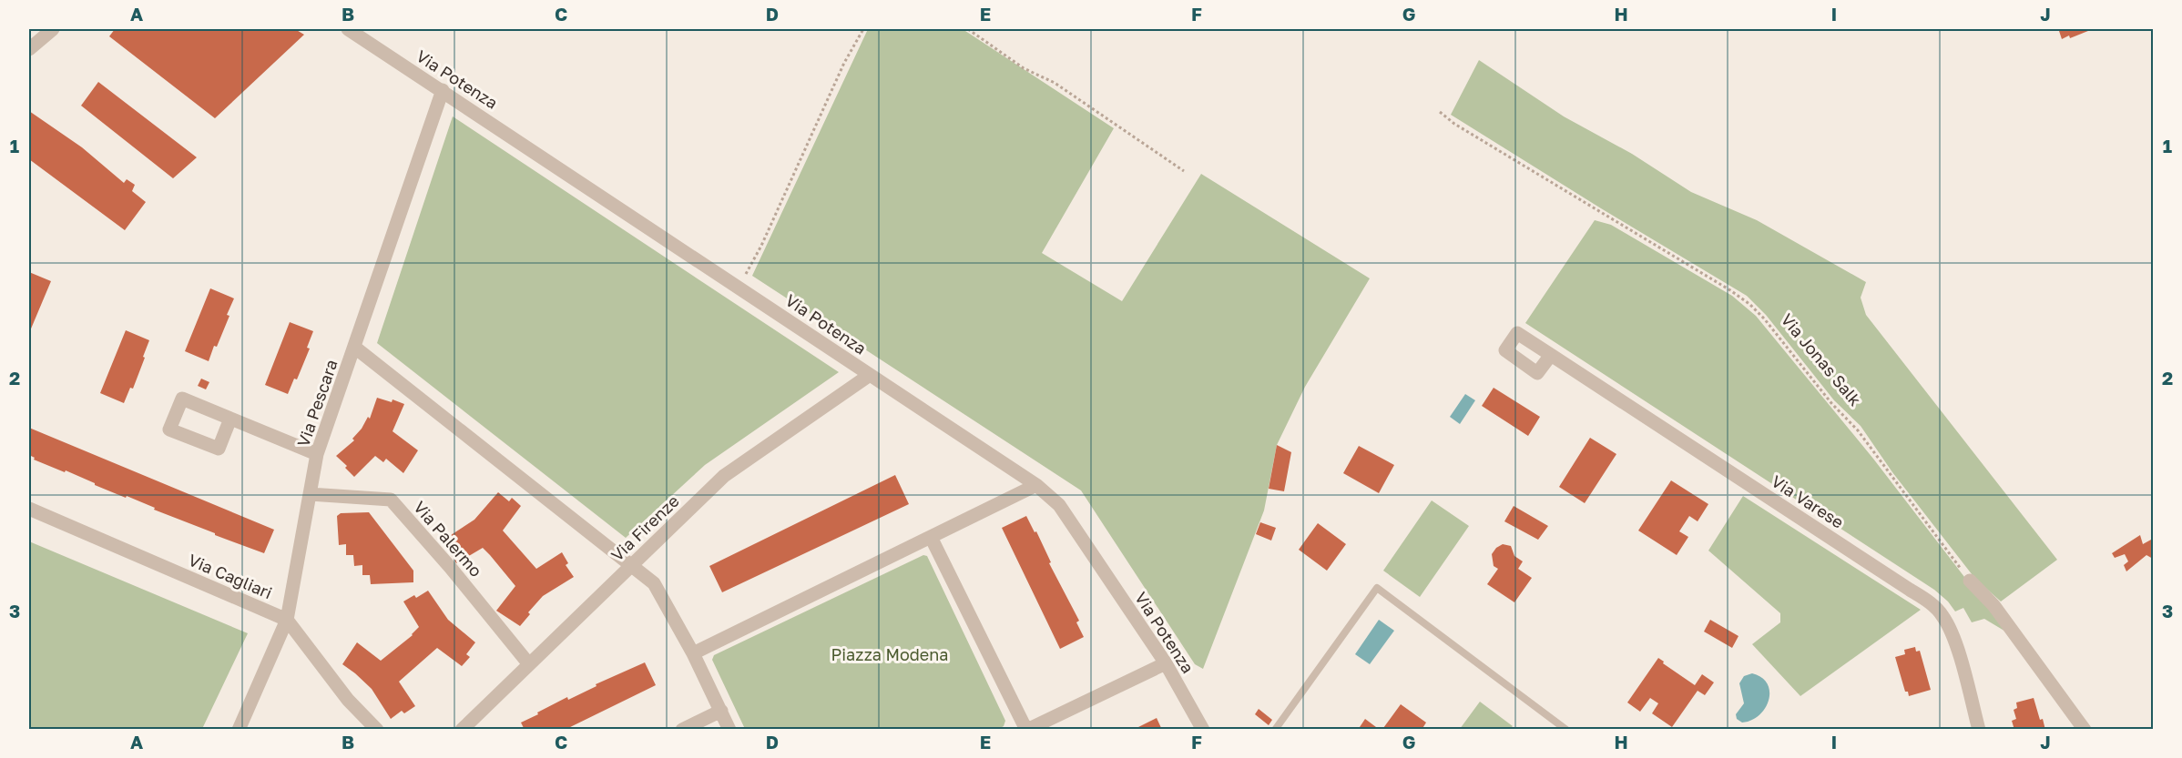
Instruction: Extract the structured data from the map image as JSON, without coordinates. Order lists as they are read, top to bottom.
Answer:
{
  "streets": {
    "street": [
      "Via Potenza",
      "Via Pescara",
      "Via Varese",
      "Via Firenze",
      "Via Palermo",
      "Via Cagliari"
    ],
    "path": ["Via Jonas Salk"]
  },
  "crossings": [
    ["Via Potenza", "Via Pescara"],
    ["Via Potenza", "Via Firenze"],
    ["Via Pescara", "Via Palermo"],
    ["Via Pescara", "Via Cagliari"],
    ["Via Firenze", "Via Palermo"]
  ],
  "parks": ["Piazza Modena"],
  "grid": {
    "columns": [
      "A",
      "B",
      "C",
      "D",
      "E",
      "F",
      "G",
      "H",
      "I",
      "J"
    ],
    "rows": ["1", "2", "3"]
  }
}
